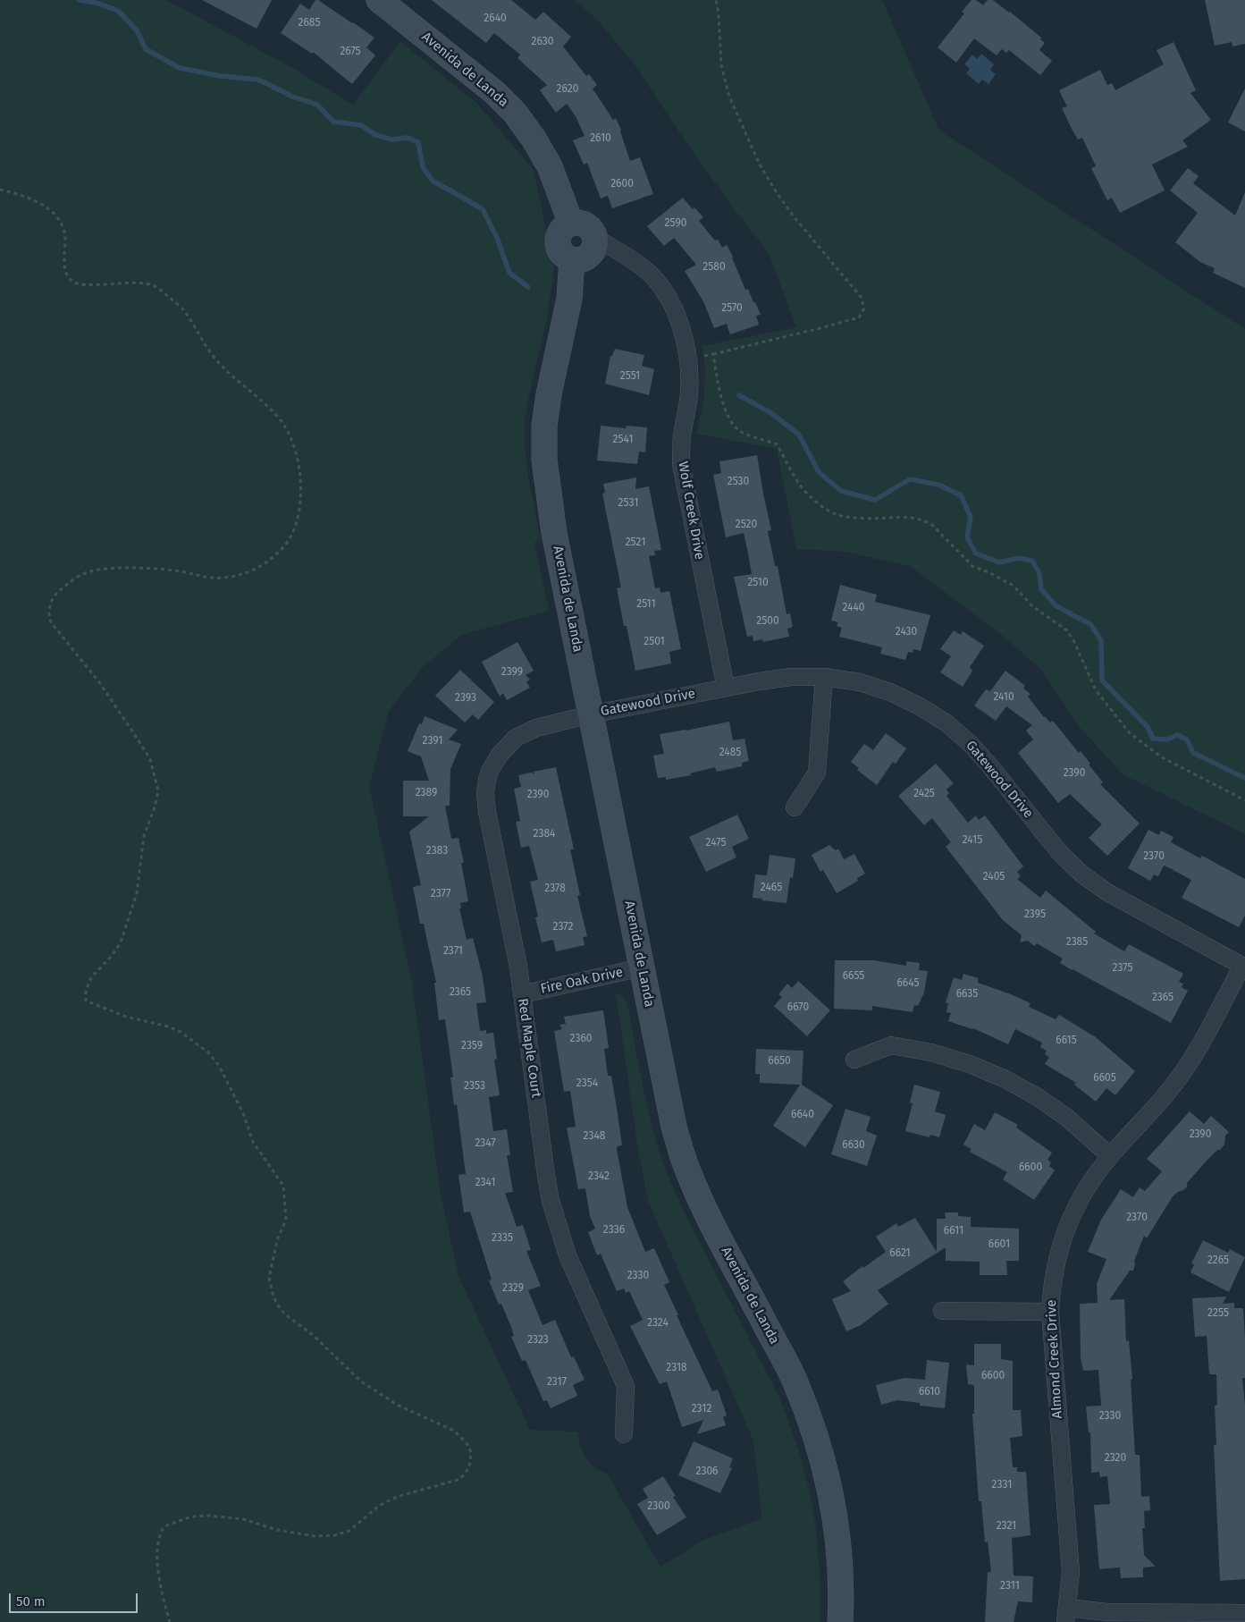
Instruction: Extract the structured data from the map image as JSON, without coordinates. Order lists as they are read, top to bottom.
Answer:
{
  "streets": {
    "street": [
      "Avenida de Landa",
      "Wolf Creek Drive",
      "Gatewood Drive",
      "Fire Oak Drive",
      "Red Maple Court",
      "Almond Creek Drive"
    ]
  },
  "crossings": [
    ["Avenida de Landa", "Wolf Creek Drive"],
    ["Avenida de Landa", "Gatewood Drive"],
    ["Avenida de Landa", "Fire Oak Drive"],
    ["Avenida de Landa", "Red Maple Court"],
    ["Wolf Creek Drive", "Gatewood Drive"],
    ["Gatewood Drive", "Red Maple Court"],
    ["Gatewood Drive", "Almond Creek Drive"],
    ["Fire Oak Drive", "Red Maple Court"]
  ],
  "house_numbers": [
    "2640",
    "2685",
    "2630",
    "2675",
    "2620",
    "2610",
    "2600",
    "2590",
    "2580",
    "2570",
    "2551",
    "2541",
    "2530",
    "2531",
    "2520",
    "2521",
    "2510",
    "2511",
    "2440",
    "2500",
    "2430",
    "2501",
    "2399",
    "2410",
    "2393",
    "2391",
    "2485",
    "2390",
    "2389",
    "2425",
    "2390",
    "2384",
    "2415",
    "2475",
    "2383",
    "2370",
    "2405",
    "2465",
    "2378",
    "2377",
    "2395",
    "2372",
    "2385",
    "2371",
    "2375",
    "6655",
    "6645",
    "2365",
    "6635",
    "2365",
    "6670",
    "2360",
    "6615",
    "2359",
    "6650",
    "6605",
    "2354",
    "2353",
    "6640",
    "2390",
    "2348",
    "2347",
    "6630",
    "6600",
    "2342",
    "2341",
    "2370",
    "2336",
    "6611",
    "2335",
    "6601",
    "6621",
    "2265",
    "2330",
    "2329",
    "2255",
    "2324",
    "2323",
    "2318",
    "6600",
    "2317",
    "6610",
    "2312",
    "2330",
    "2320",
    "2306",
    "2331",
    "2300",
    "2321",
    "2311"
  ],
  "scale_bar": "50 m"
}
